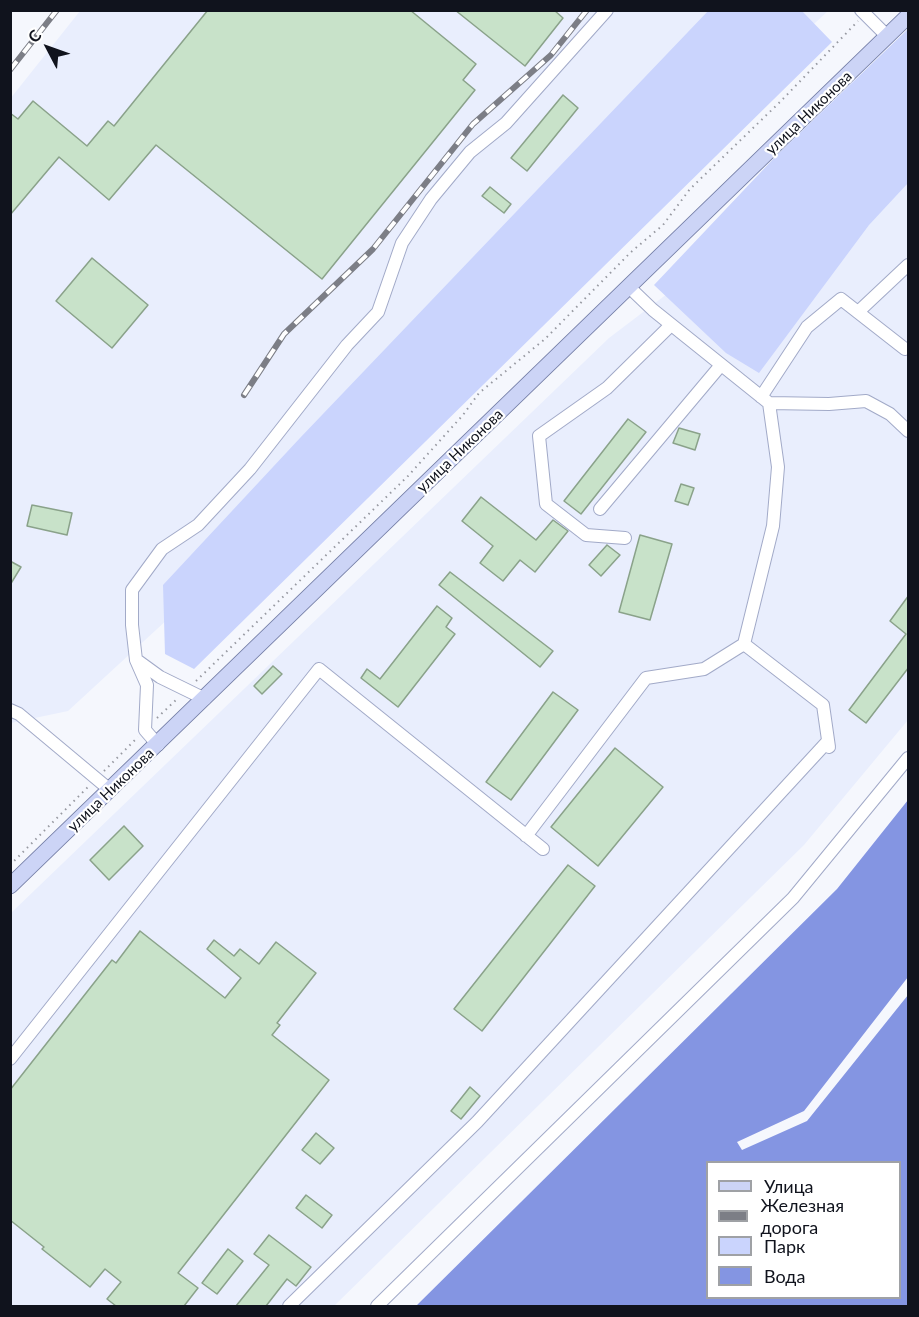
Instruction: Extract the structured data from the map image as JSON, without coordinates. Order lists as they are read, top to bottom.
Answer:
{
  "streets": {
    "main road": ["улица Никонова"]
  },
  "legend": [
    "Улица",
    "Железная дорога",
    "Парк",
    "Вода"
  ],
  "north": "top left"
}
